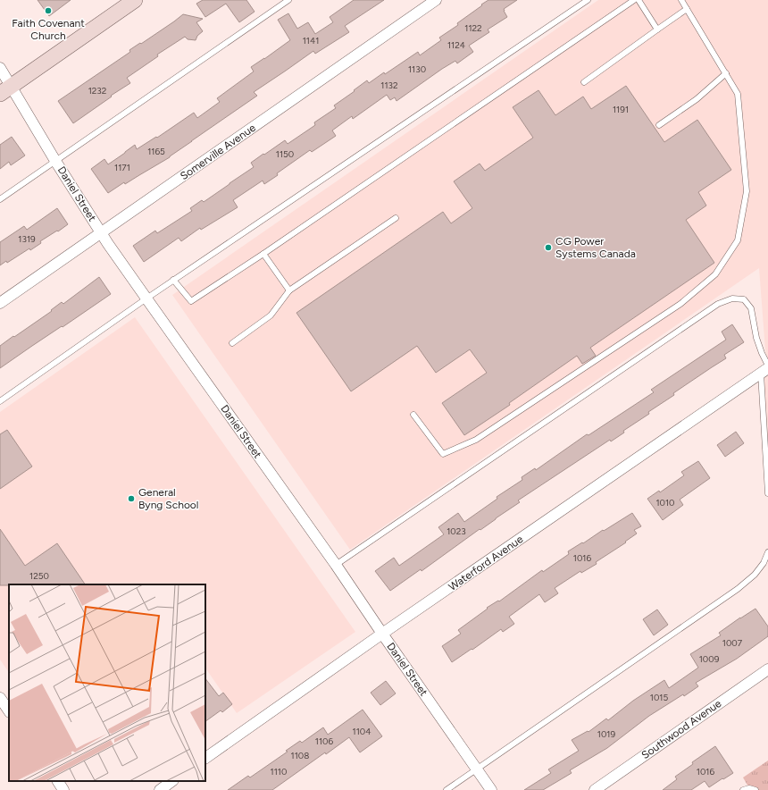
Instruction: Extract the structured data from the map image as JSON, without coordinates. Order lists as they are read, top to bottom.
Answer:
{
  "streets": {
    "street": [
      "Somerville Avenue",
      "Daniel Street",
      "Waterford Avenue",
      "Southwood Avenue"
    ]
  },
  "crossings": [
    ["Somerville Avenue", "Daniel Street"],
    ["Daniel Street", "Waterford Avenue"]
  ],
  "places": ["Faith Covenant Church", "CG Power Systems Canada", "General Byng School"],
  "house_numbers": [
    "1122",
    "1141",
    "1124",
    "1130",
    "1132",
    "1232",
    "1191",
    "1165",
    "1150",
    "1171",
    "1319",
    "1010",
    "1023",
    "1016",
    "1250",
    "1007",
    "1009",
    "1015",
    "1104",
    "1019",
    "1106",
    "1108",
    "1110",
    "1016"
  ]
}
